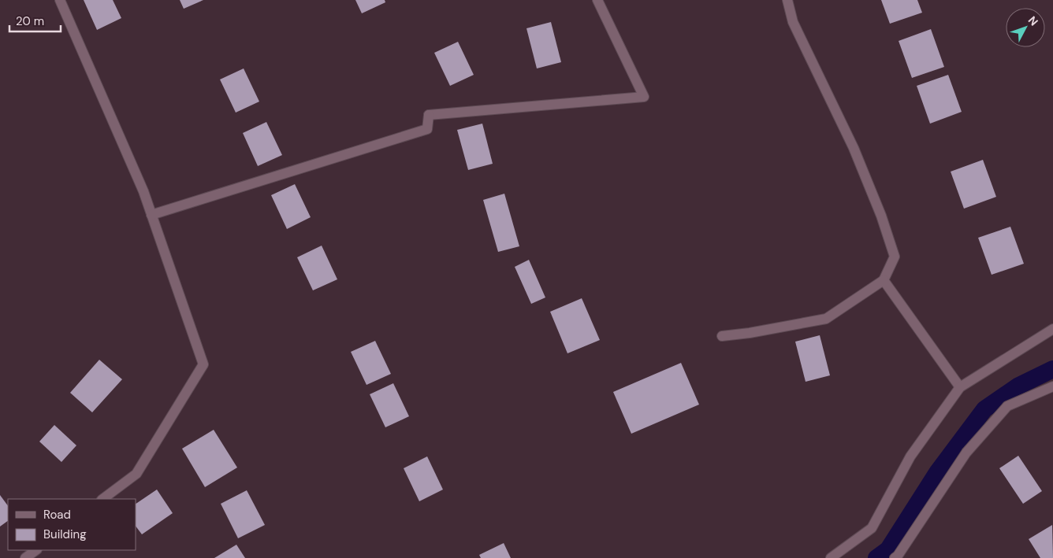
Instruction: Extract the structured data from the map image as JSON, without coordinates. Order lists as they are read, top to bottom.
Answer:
{
  "legend": ["Road", "Building"],
  "scale_bar": "20 m",
  "north": "top right"
}
